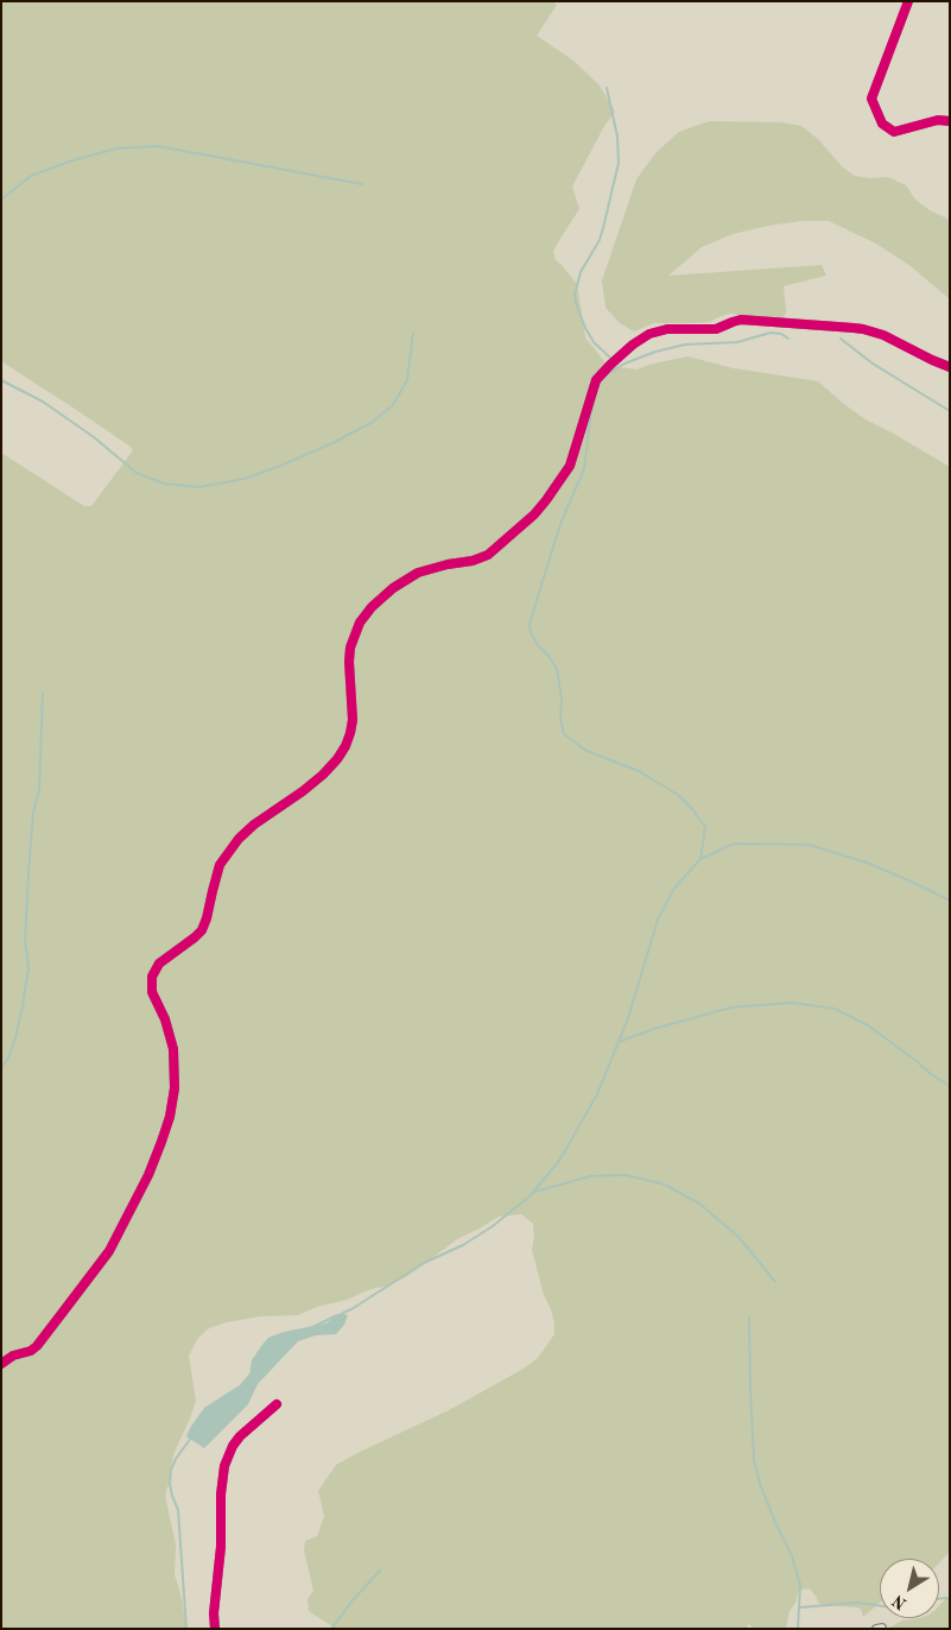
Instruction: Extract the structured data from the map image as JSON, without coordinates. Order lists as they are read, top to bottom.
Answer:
{
  "north": "bottom left"
}
